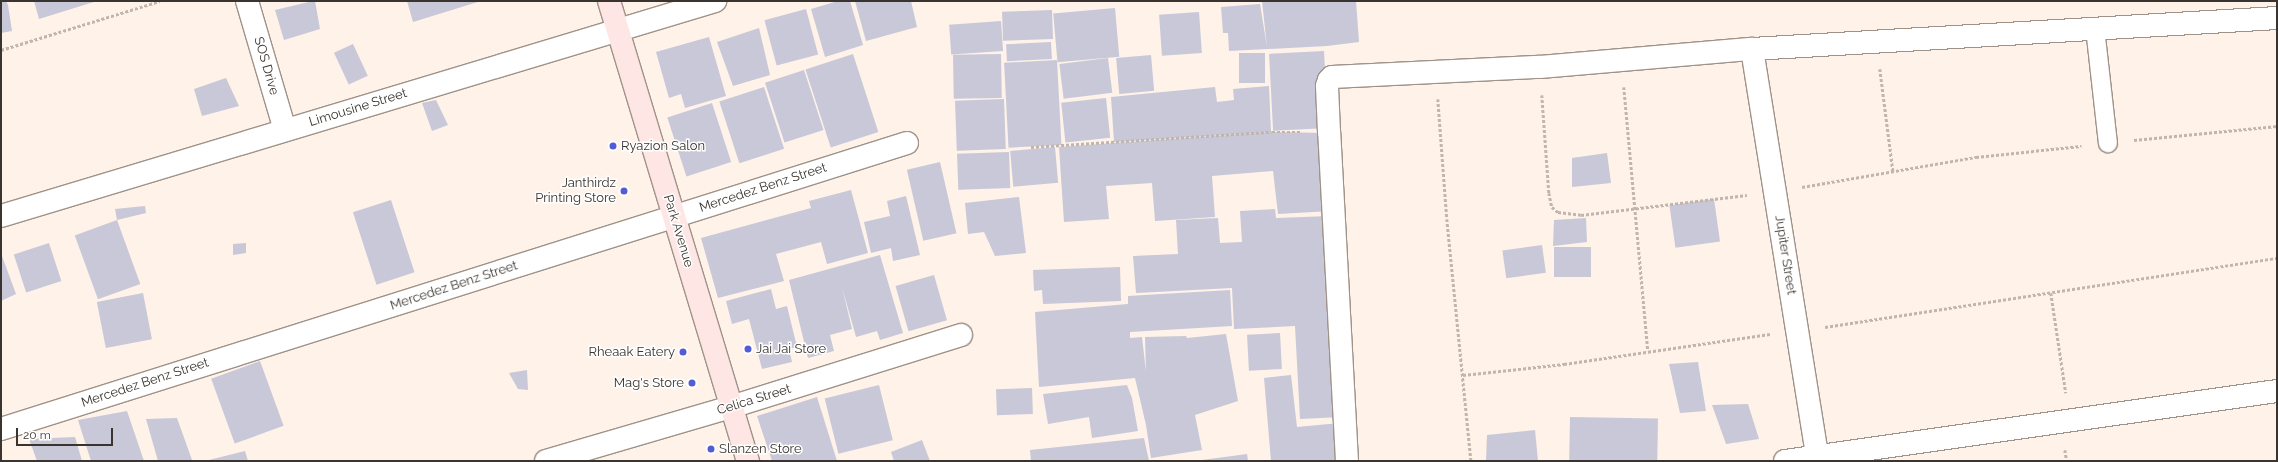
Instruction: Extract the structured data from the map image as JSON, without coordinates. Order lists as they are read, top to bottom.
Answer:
{
  "streets": {
    "street": [
      "SOS Drive",
      "Limousine Street",
      "Mercedez Benz Street",
      "Park Avenue",
      "Jupiter Street",
      "Celica Street"
    ]
  },
  "crossings": [
    ["SOS Drive", "Limousine Street"],
    ["Limousine Street", "Park Avenue"],
    ["Mercedez Benz Street", "Park Avenue"],
    ["Park Avenue", "Celica Street"]
  ],
  "places": [
    "Ryazion Salon",
    "Janthirdz Printing Store",
    "Jai Jai Store",
    "Rheaak Eatery",
    "Mag's Store",
    "Slanzen Store"
  ],
  "scale_bar": "20 m"
}
